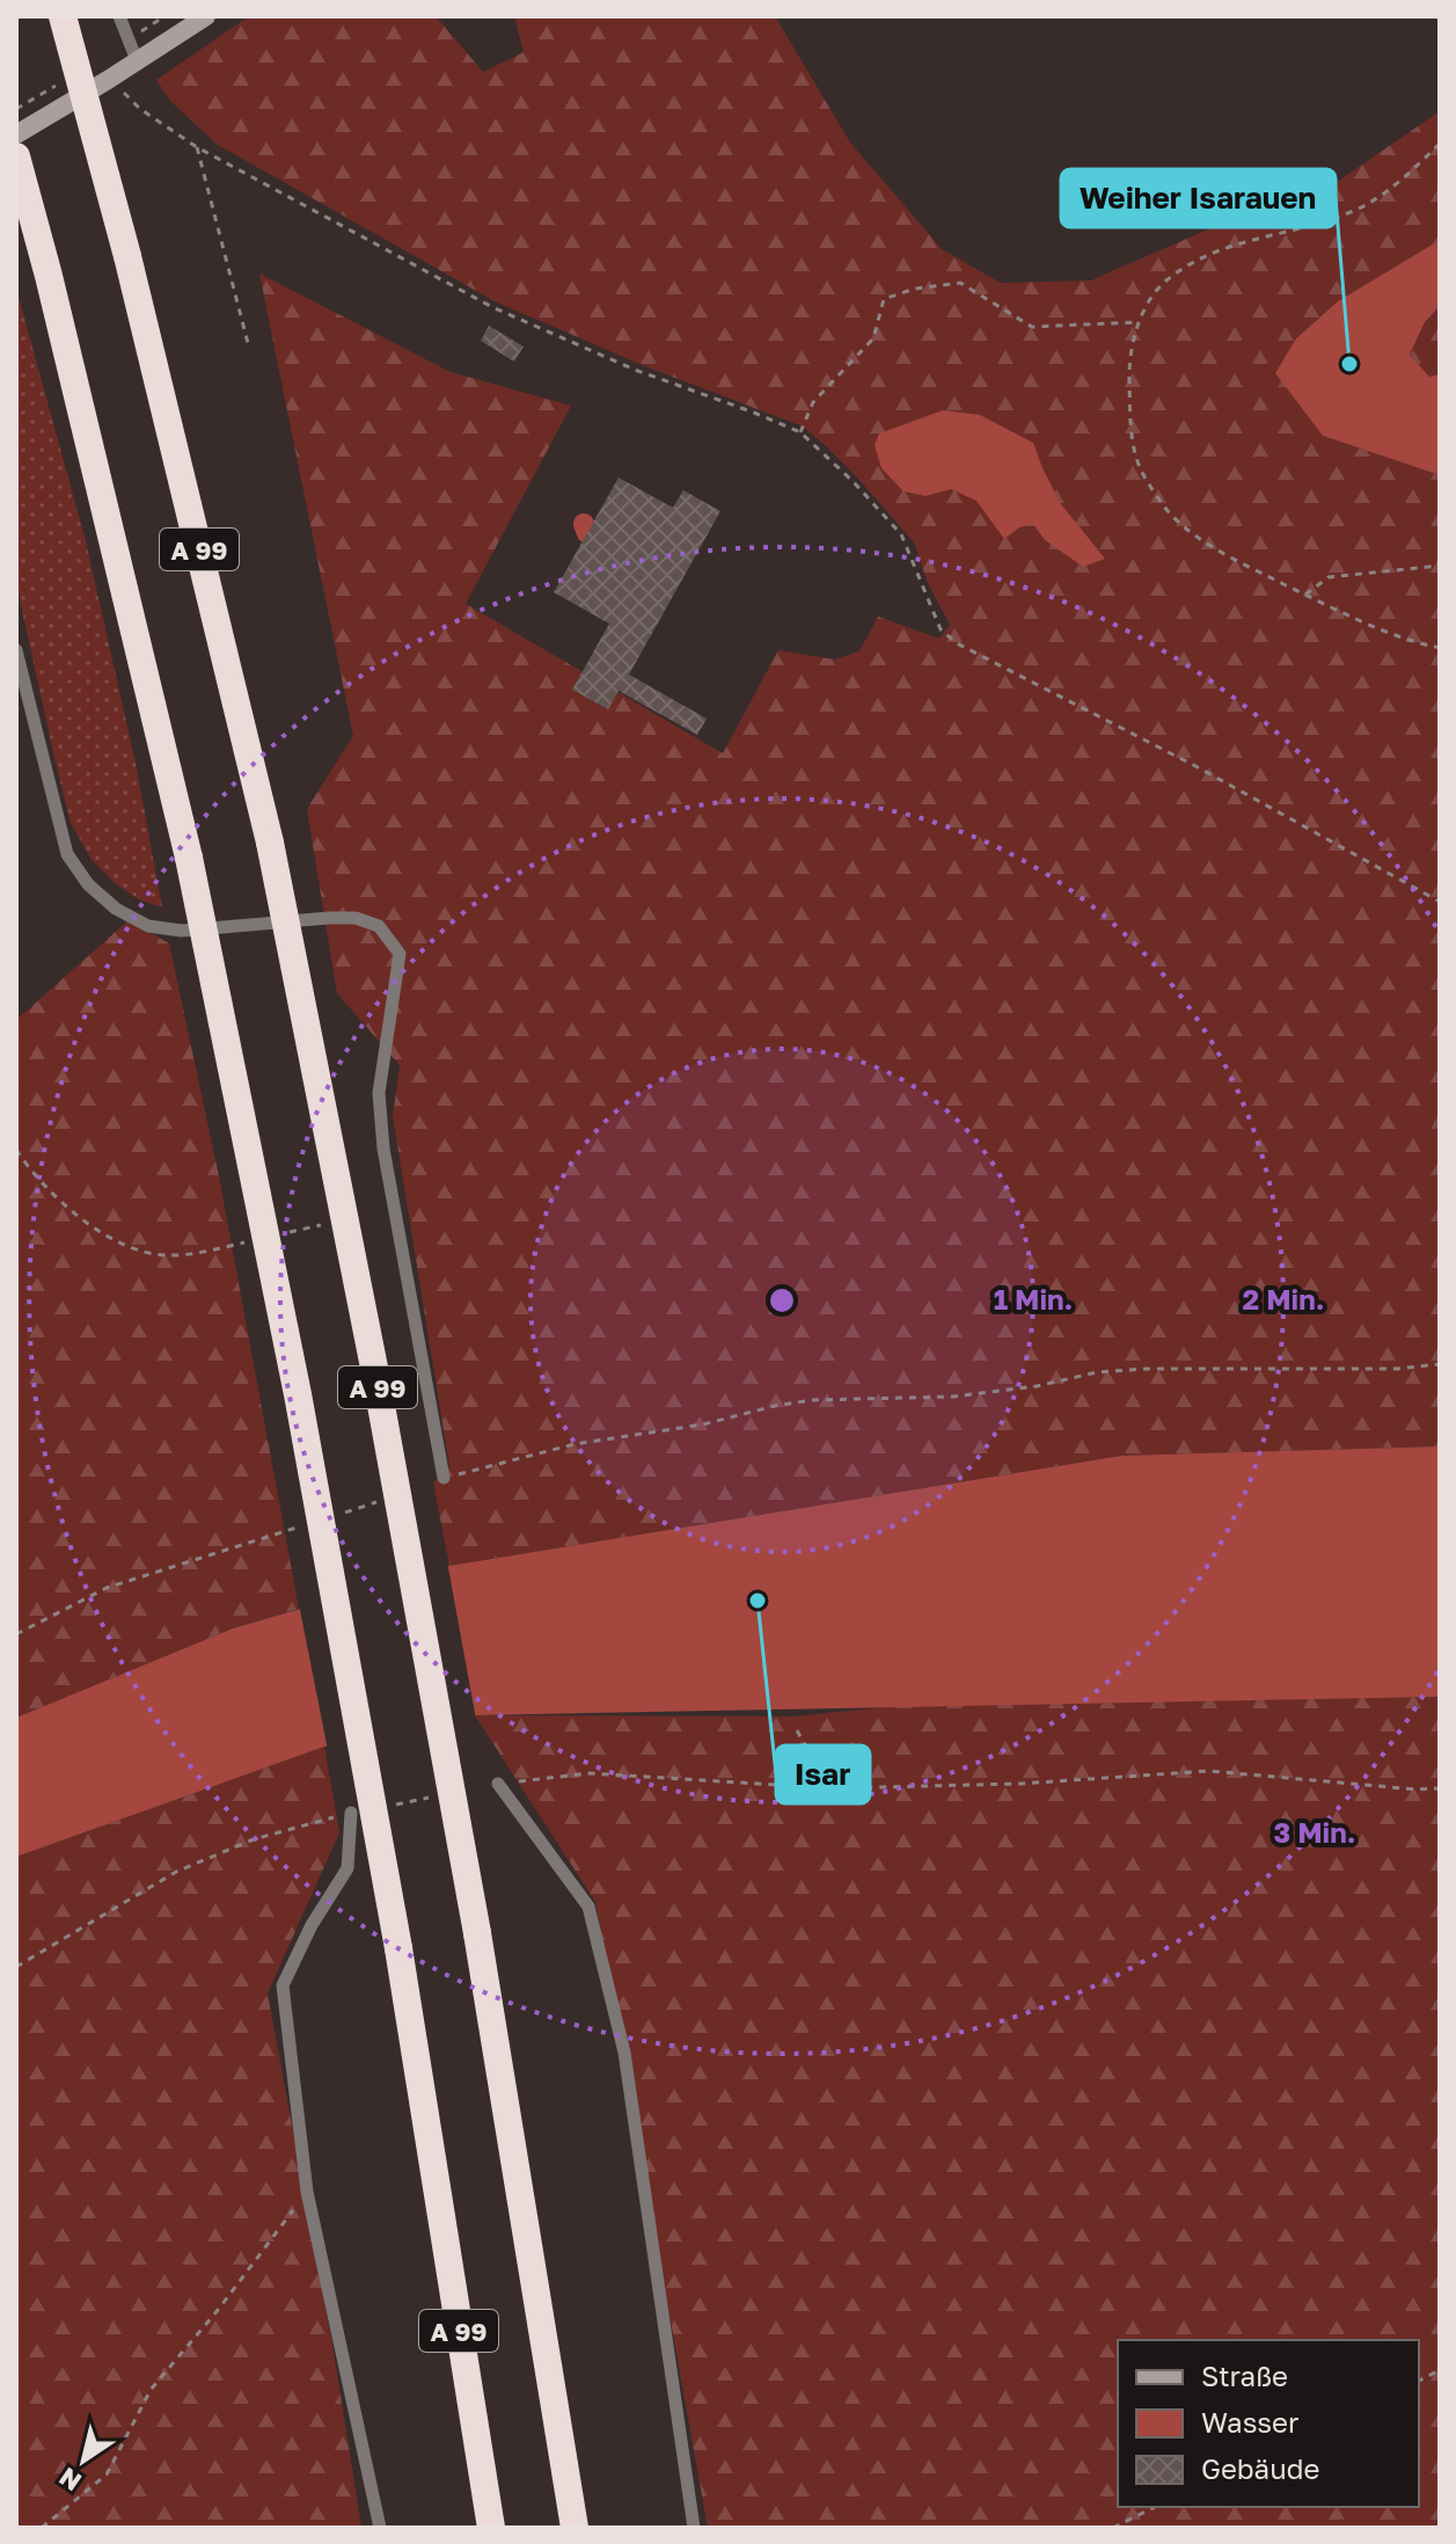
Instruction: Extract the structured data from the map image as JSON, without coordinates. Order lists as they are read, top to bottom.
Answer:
{
  "streets": {
    "highway": ["A 99"]
  },
  "places": ["Weiher Isarauen", "Isar"],
  "legend": ["Straße", "Wasser", "Gebäude"],
  "north": "bottom left",
  "rings": ["1 Min.", "2 Min.", "3 Min."]
}
